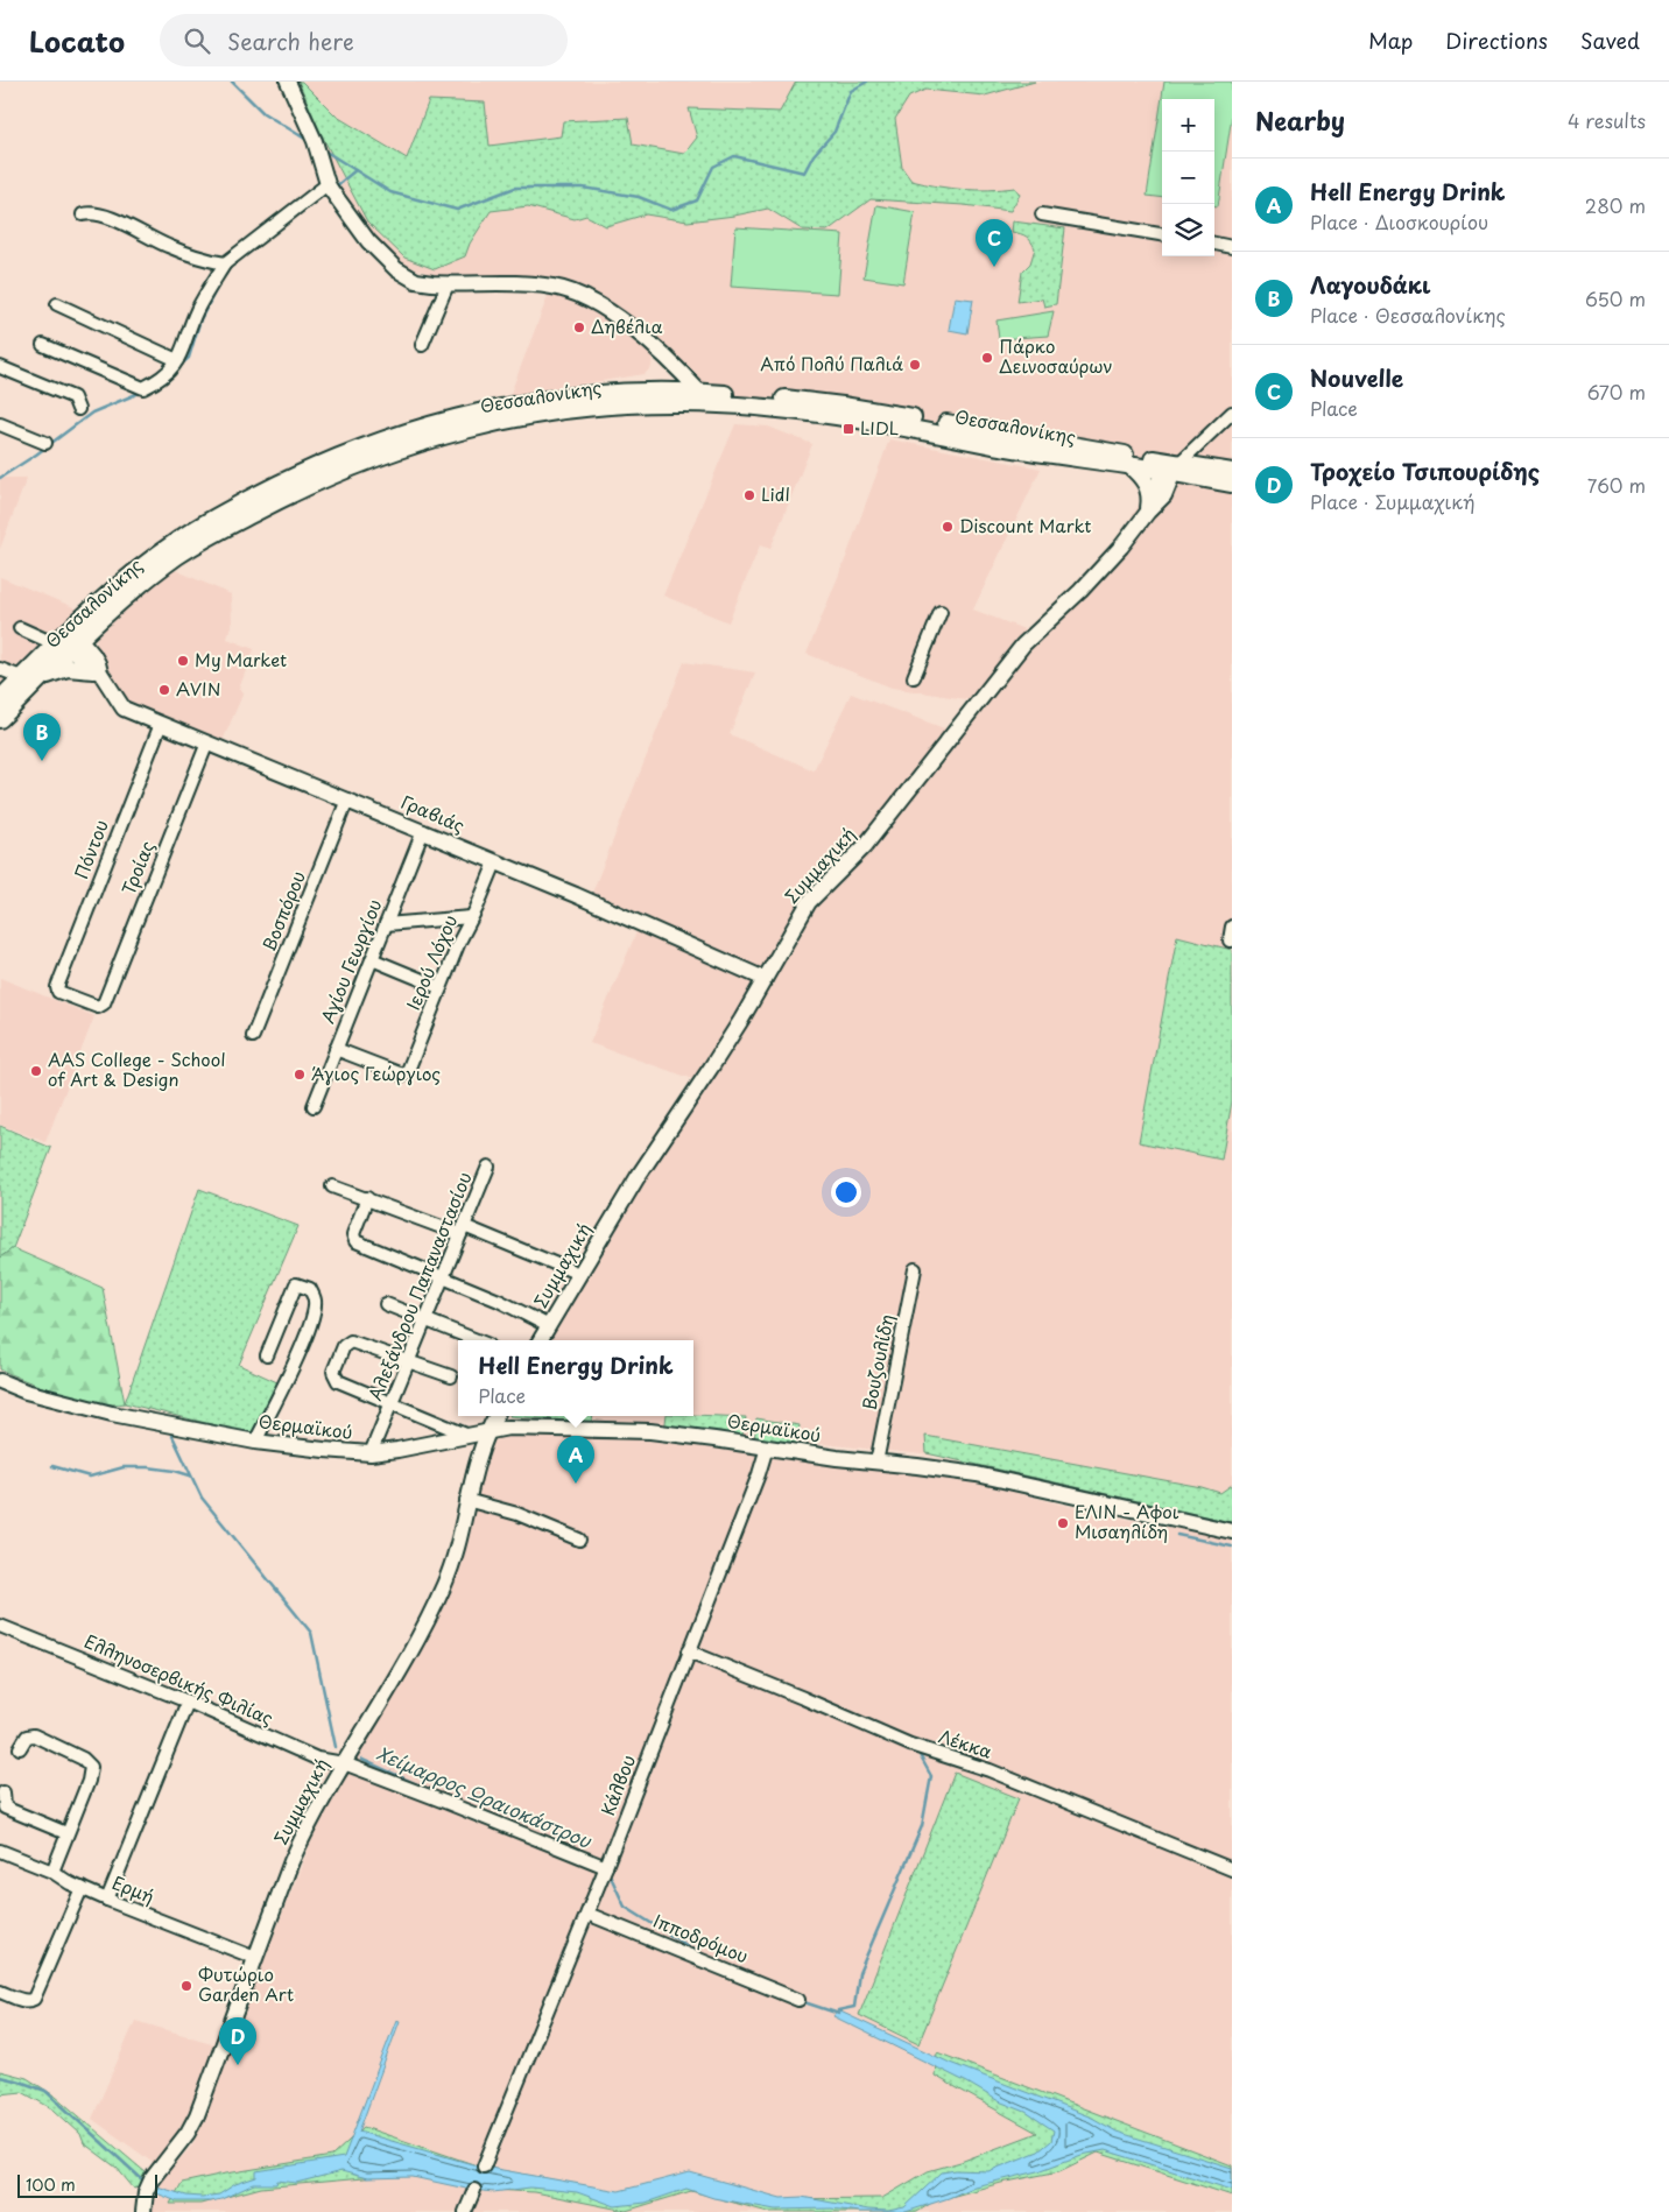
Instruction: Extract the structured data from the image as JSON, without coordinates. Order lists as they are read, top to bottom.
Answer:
{
  "streets": {
    "main road": ["Θεσσαλονίκης"],
    "street": [
      "Γραβιάς",
      "Πόντου",
      "Συμμαχική",
      "Τροίας",
      "Βοσπόρου",
      "Αγίου Γεωργίου",
      "Ιερού Λόχου",
      "Αλεξάνδρου Παπαναστασίου",
      "Βουζουλίδη",
      "Θερμαϊκού",
      "Ελληνοσερβικής Φιλίας",
      "Λέκκα",
      "Κάλβου",
      "Ερμή",
      "Ιπποδρόμου"
    ]
  },
  "crossings": [
    ["Θεσσαλονίκης", "Γραβιάς"],
    ["Θεσσαλονίκης", "Συμμαχική"],
    ["Γραβιάς", "Πόντου"],
    ["Γραβιάς", "Συμμαχική"],
    ["Γραβιάς", "Τροίας"],
    ["Γραβιάς", "Βοσπόρου"],
    ["Γραβιάς", "Αγίου Γεωργίου"],
    ["Γραβιάς", "Ιερού Λόχου"],
    ["Πόντου", "Τροίας"],
    ["Συμμαχική", "Θερμαϊκού"],
    ["Συμμαχική", "Ελληνοσερβικής Φιλίας"],
    ["Συμμαχική", "Ερμή"],
    ["Αγίου Γεωργίου", "Ιερού Λόχου"],
    ["Αλεξάνδρου Παπαναστασίου", "Θερμαϊκού"],
    ["Βουζουλίδη", "Θερμαϊκού"],
    ["Θερμαϊκού", "Κάλβου"],
    ["Ελληνοσερβικής Φιλίας", "Κάλβου"],
    ["Λέκκα", "Κάλβου"],
    ["Κάλβου", "Ιπποδρόμου"]
  ],
  "water": ["Χείμαρρος Ωραιοκάστρου"],
  "places": {
    "other": [
      "Δηβέλια",
      "Πάρκο Δεινοσαύρων",
      "Από Πολύ Παλιά",
      "Lidl",
      "Discount Markt",
      "My Market",
      "AVIN",
      "AAS College - School of Art & Design",
      "Άγιος Γεώργιος",
      "ΕΛΙΝ - Αφοι Μισαηλίδη",
      "Φυτώριο Garden Art"
    ],
    "transit": ["LIDL"]
  },
  "scale_bar": "100 m",
  "page": {
    "header": "Locato",
    "search": "Search here",
    "nav": ["Map", "Directions", "Saved"],
    "heading": ["Nearby", "4 results"],
    "map_buttons": ["+", "−"],
    "list": [
      {
        "mark": "A",
        "name": "Hell Energy Drink",
        "note": "Place · Διοσκουρίου",
        "value": "280 m"
      },
      {
        "mark": "B",
        "name": "Λαγουδάκι",
        "note": "Place · Θεσσαλονίκης",
        "value": "650 m"
      },
      {
        "mark": "C",
        "name": "Nouvelle",
        "note": "Place",
        "value": "670 m"
      },
      {
        "mark": "D",
        "name": "Τροχείο Τσιπουρίδης",
        "note": "Place · Συμμαχική",
        "value": "760 m"
      }
    ],
    "pins": [
      "C",
      "B",
      "A",
      "D"
    ],
    "popup": ["Hell Energy Drink", "Place"],
    "scale": "100 m"
  }
}
